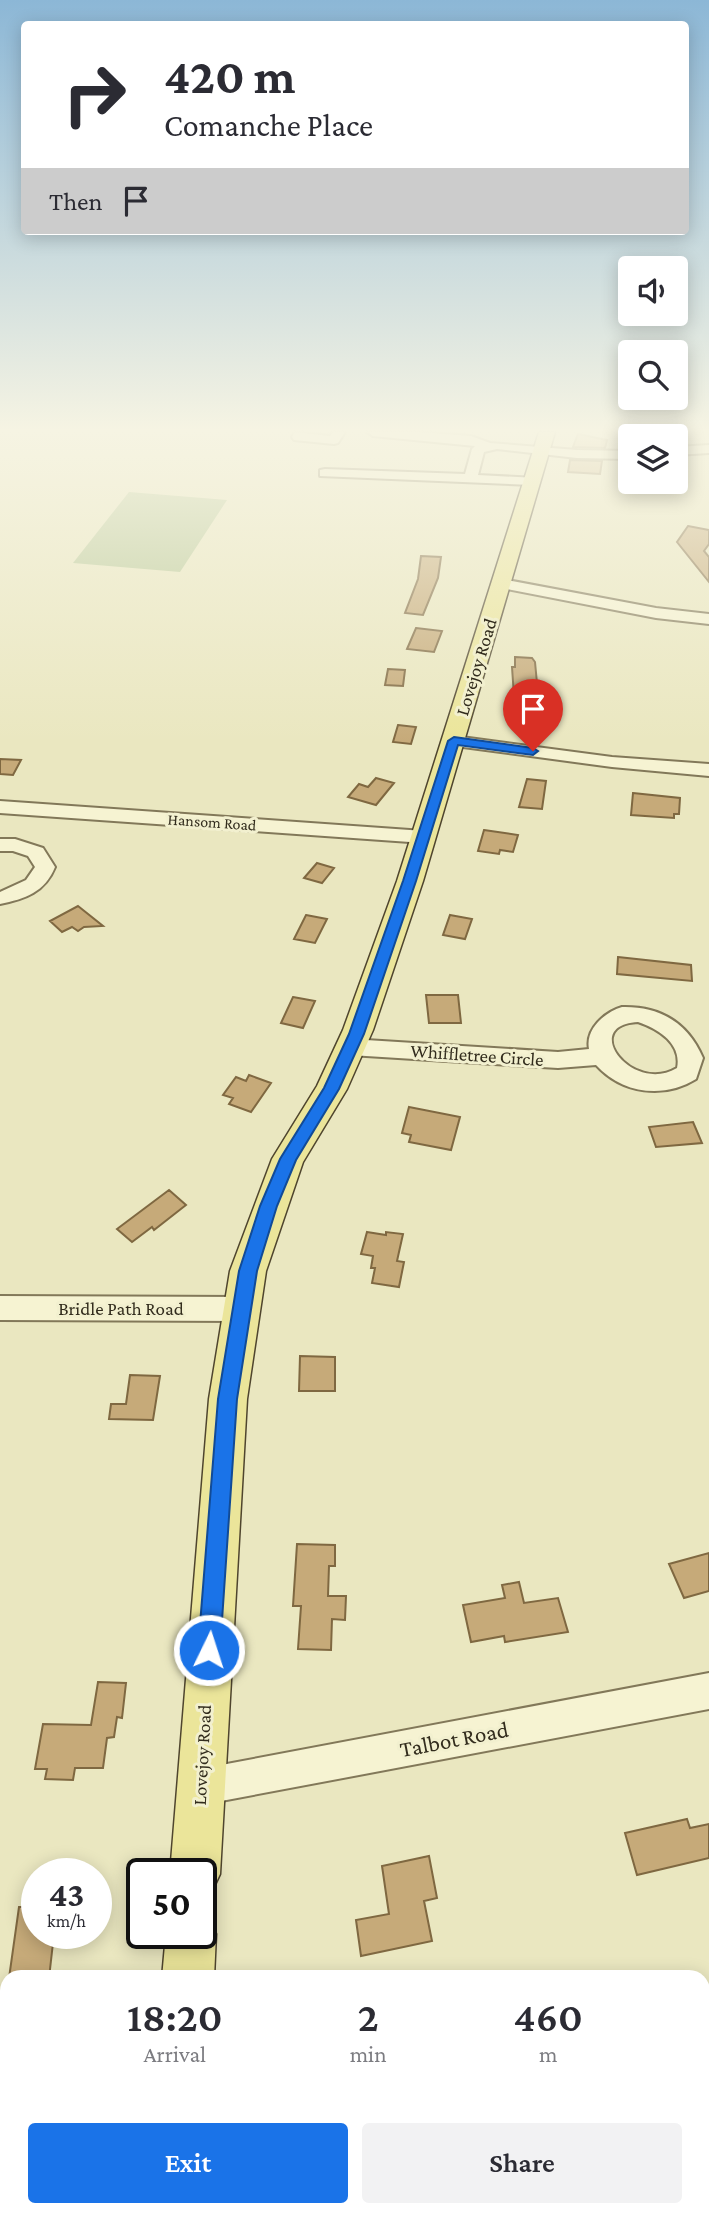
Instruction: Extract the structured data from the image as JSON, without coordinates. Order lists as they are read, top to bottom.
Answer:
{
  "streets": {
    "main road": ["Lovejoy Road"],
    "street": [
      "Hansom Road",
      "Whiffletree Circle",
      "Bridle Path Road",
      "Talbot Road"
    ]
  },
  "crossings": [
    ["Lovejoy Road", "Hansom Road"],
    ["Lovejoy Road", "Whiffletree Circle"],
    ["Lovejoy Road", "Bridle Path Road"],
    ["Lovejoy Road", "Talbot Road"]
  ],
  "page": {
    "turn": ["420 m", "Comanche Place"],
    "then": "Then",
    "speed": "43 km/h",
    "limit": "50",
    "eta": [
      "18:20",
      "Arrival",
      "2",
      "min",
      "460",
      "m"
    ],
    "buttons": ["Exit", "Share"]
  }
}
